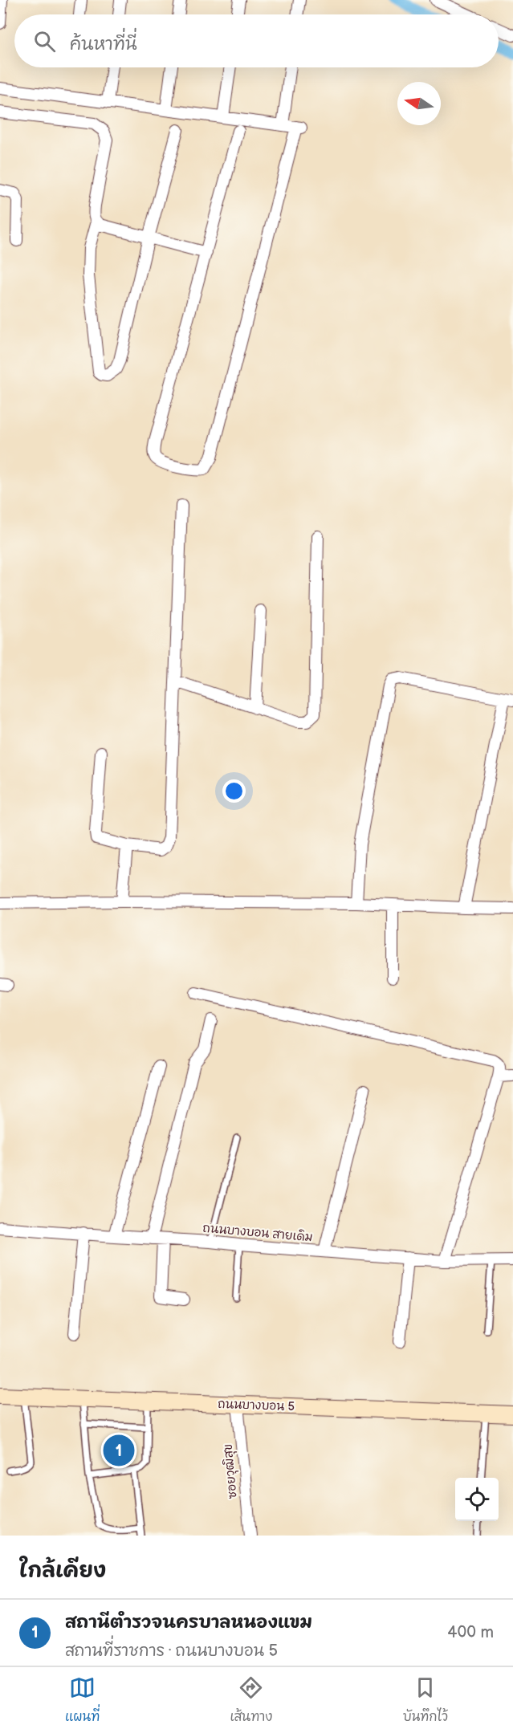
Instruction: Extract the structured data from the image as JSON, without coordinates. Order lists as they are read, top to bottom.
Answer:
{
  "streets": {
    "main road": ["ถนนบางบอน 5"],
    "street": ["ถนนบางบอน สายเดิม", "ซอยวุฒิสุข"]
  },
  "crossings": [
    ["ถนนบางบอน 5", "ซอยวุฒิสุข"]
  ],
  "north": "left",
  "page": {
    "search": "ค้นหาที่นี่",
    "pins": "1",
    "heading": "ใกล้เคียง",
    "list": [
      {
        "mark": "1",
        "name": "สถานีตำรวจนครบาลหนองแขม",
        "note": "สถานที่ราชการ · ถนนบางบอน 5",
        "value": "400 m"
      }
    ],
    "nav": ["แผนที่", "เส้นทาง", "บันทึกไว้"]
  }
}
